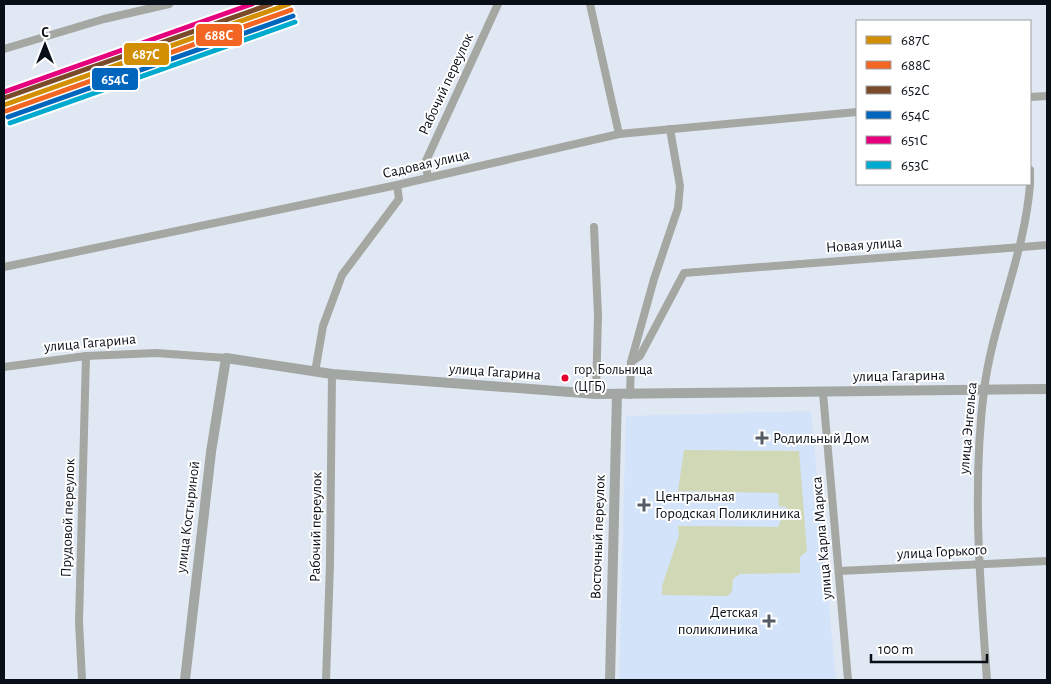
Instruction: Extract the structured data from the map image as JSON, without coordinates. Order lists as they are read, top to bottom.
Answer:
{
  "streets": {
    "street": [
      "Рабочий переулок",
      "Садовая улица",
      "Новая улица",
      "улица Гагарина",
      "улица Энгельса",
      "улица Костыриной",
      "Прудовой переулок",
      "Восточный переулок",
      "улица Карла Маркса",
      "улица Горького"
    ]
  },
  "crossings": [
    ["Рабочий переулок", "Садовая улица"],
    ["Рабочий переулок", "улица Гагарина"],
    ["Новая улица", "улица Энгельса"],
    ["улица Гагарина", "улица Энгельса"],
    ["улица Гагарина", "улица Костыриной"],
    ["улица Гагарина", "Прудовой переулок"],
    ["улица Гагарина", "Восточный переулок"],
    ["улица Гагарина", "улица Карла Маркса"],
    ["улица Энгельса", "улица Горького"],
    ["улица Карла Маркса", "улица Горького"]
  ],
  "places": {
    "other": ["гор. Больница (ЦГБ)"],
    "health": ["Родильный Дом", "Центральная Городская Поликлиника", "Детская поликлиника"]
  },
  "lines": [
    "transit line 687С",
    "transit line 652С",
    "transit line 651С",
    "transit line 688С",
    "transit line 654С",
    "transit line 653С"
  ],
  "legend": [
    "687С",
    "688С",
    "652С",
    "654С",
    "651С",
    "653С"
  ],
  "scale_bar": "100 m",
  "north": "top"
}
